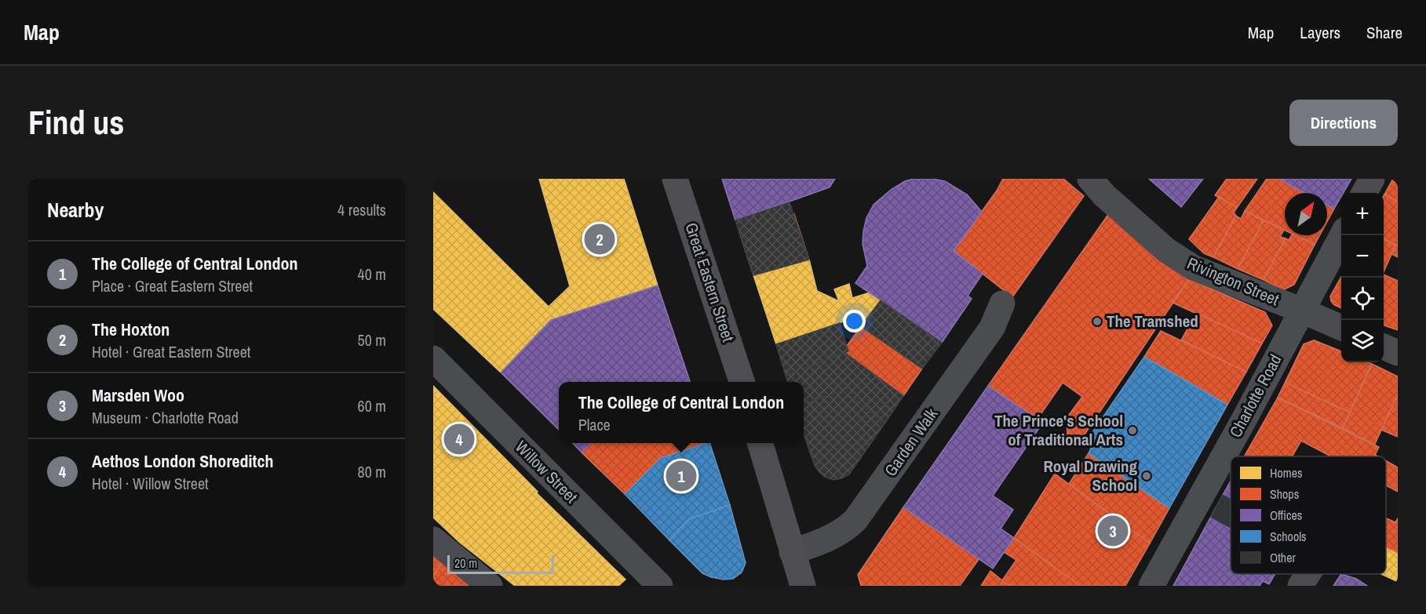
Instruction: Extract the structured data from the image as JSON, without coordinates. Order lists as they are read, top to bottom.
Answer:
{
  "streets": {
    "highway": ["Great Eastern Street"],
    "street": [
      "Rivington Street",
      "Charlotte Road",
      "Garden Walk",
      "Willow Street"
    ]
  },
  "crossings": [
    ["Rivington Street", "Charlotte Road"]
  ],
  "places": ["The Tramshed", "The Prince's School of Traditional Arts", "Royal Drawing School"],
  "legend": [
    "Homes",
    "Shops",
    "Offices",
    "Schools",
    "Other"
  ],
  "scale_bar": "20 m",
  "north": "top right",
  "page": {
    "header": "Map",
    "nav": ["Map", "Layers", "Share"],
    "buttons": "Directions",
    "title": "Find us",
    "heading": ["Nearby", "4 results"],
    "map_buttons": ["+", "−"],
    "pins": [
      "2",
      "4",
      "1",
      "3"
    ],
    "list": [
      {
        "mark": "1",
        "name": "The College of Central London",
        "note": "Place · Great Eastern Street",
        "value": "40 m"
      },
      {
        "mark": "2",
        "name": "The Hoxton",
        "note": "Hotel · Great Eastern Street",
        "value": "50 m"
      },
      {
        "mark": "3",
        "name": "Marsden Woo",
        "note": "Museum · Charlotte Road",
        "value": "60 m"
      },
      {
        "mark": "4",
        "name": "Aethos London Shoreditch",
        "note": "Hotel · Willow Street",
        "value": "80 m"
      }
    ],
    "popup": ["The College of Central London", "Place"],
    "scale": "20 m"
  }
}
